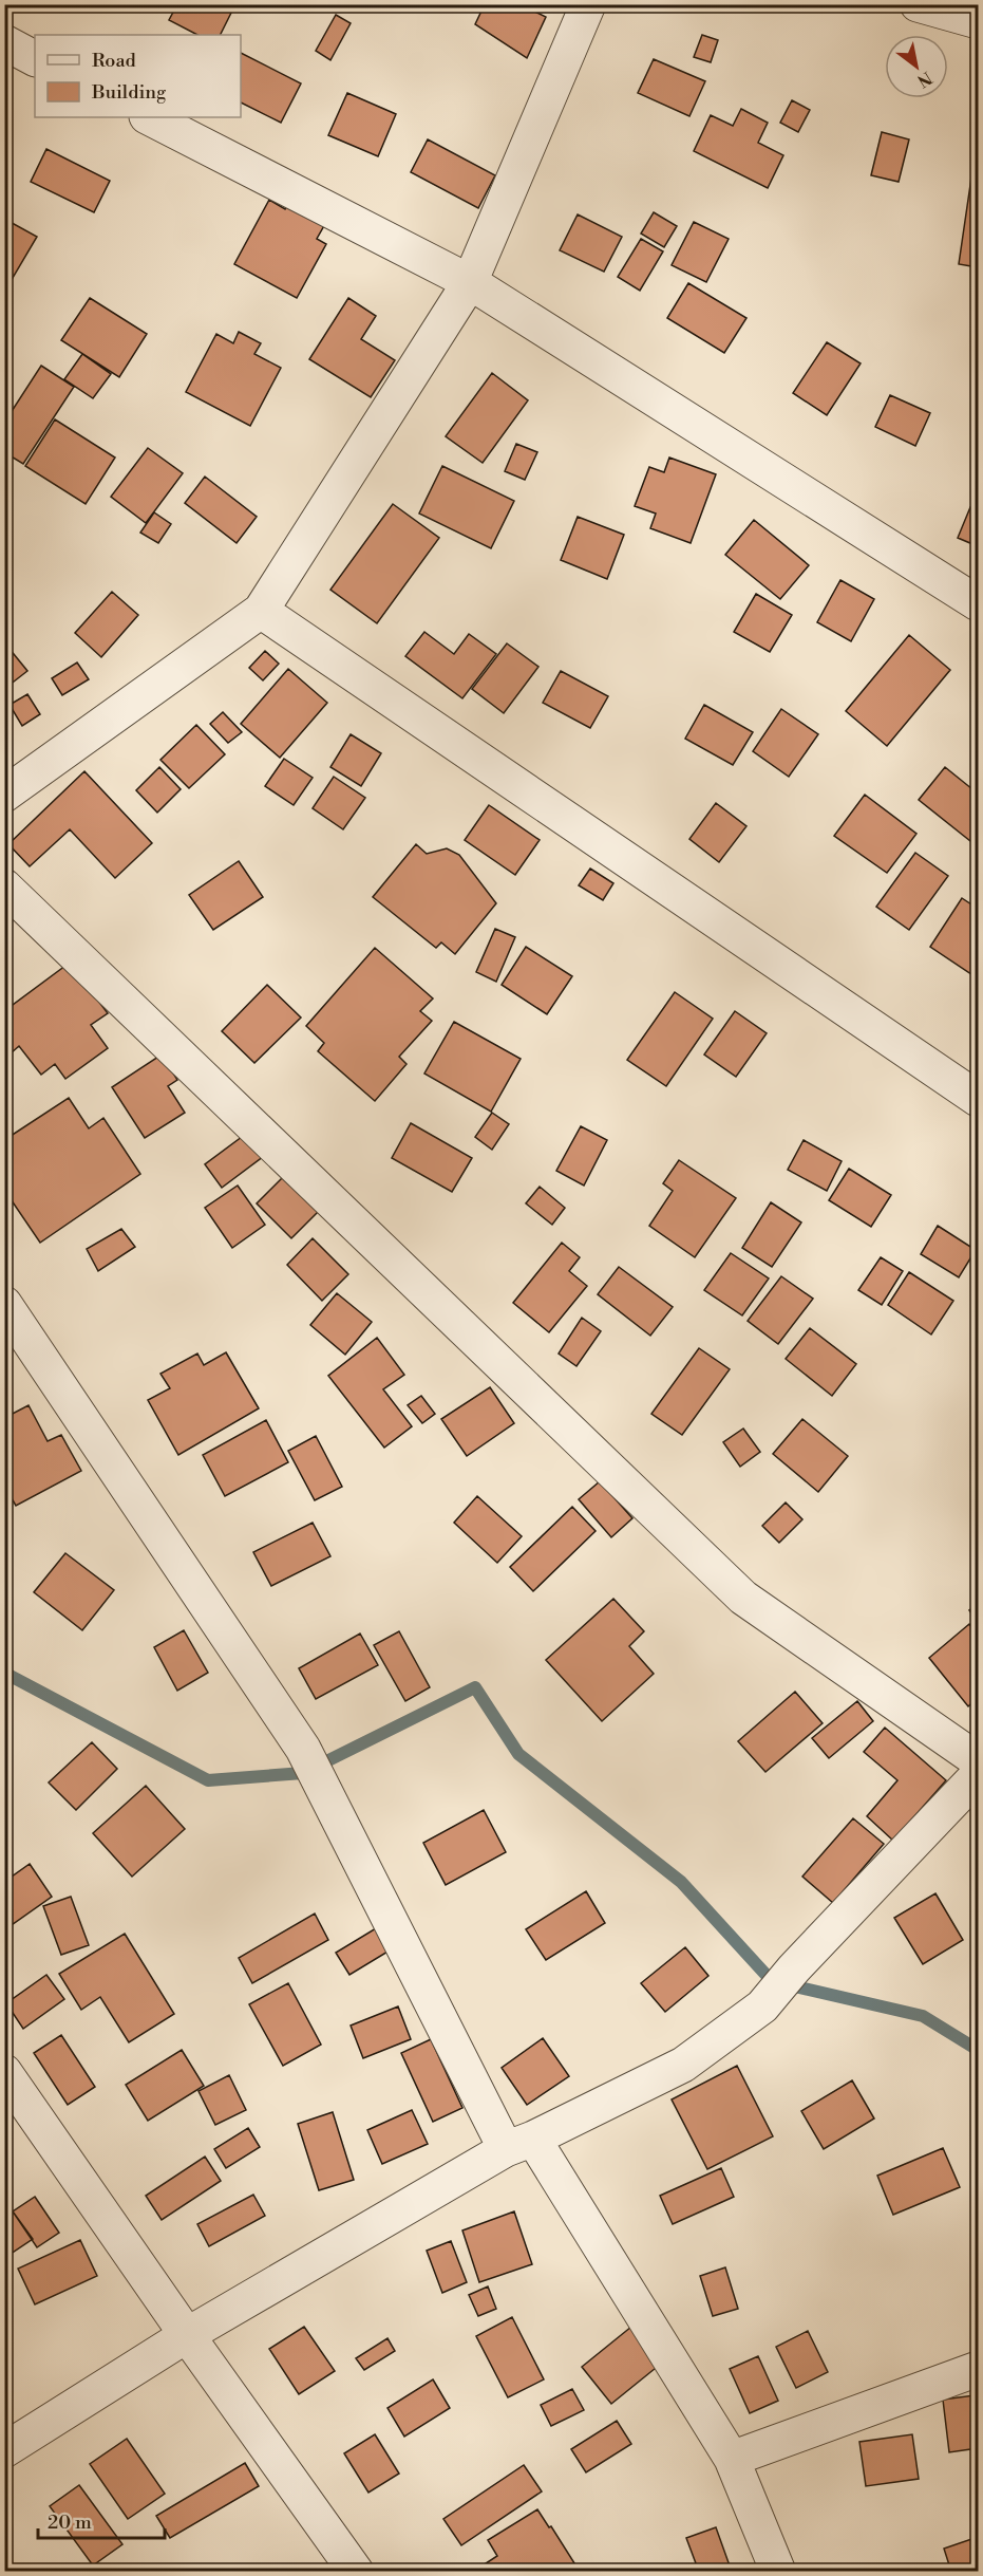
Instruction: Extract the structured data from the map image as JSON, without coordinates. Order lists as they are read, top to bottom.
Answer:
{
  "legend": ["Road", "Building"],
  "scale_bar": "20 m",
  "north": "bottom right"
}
